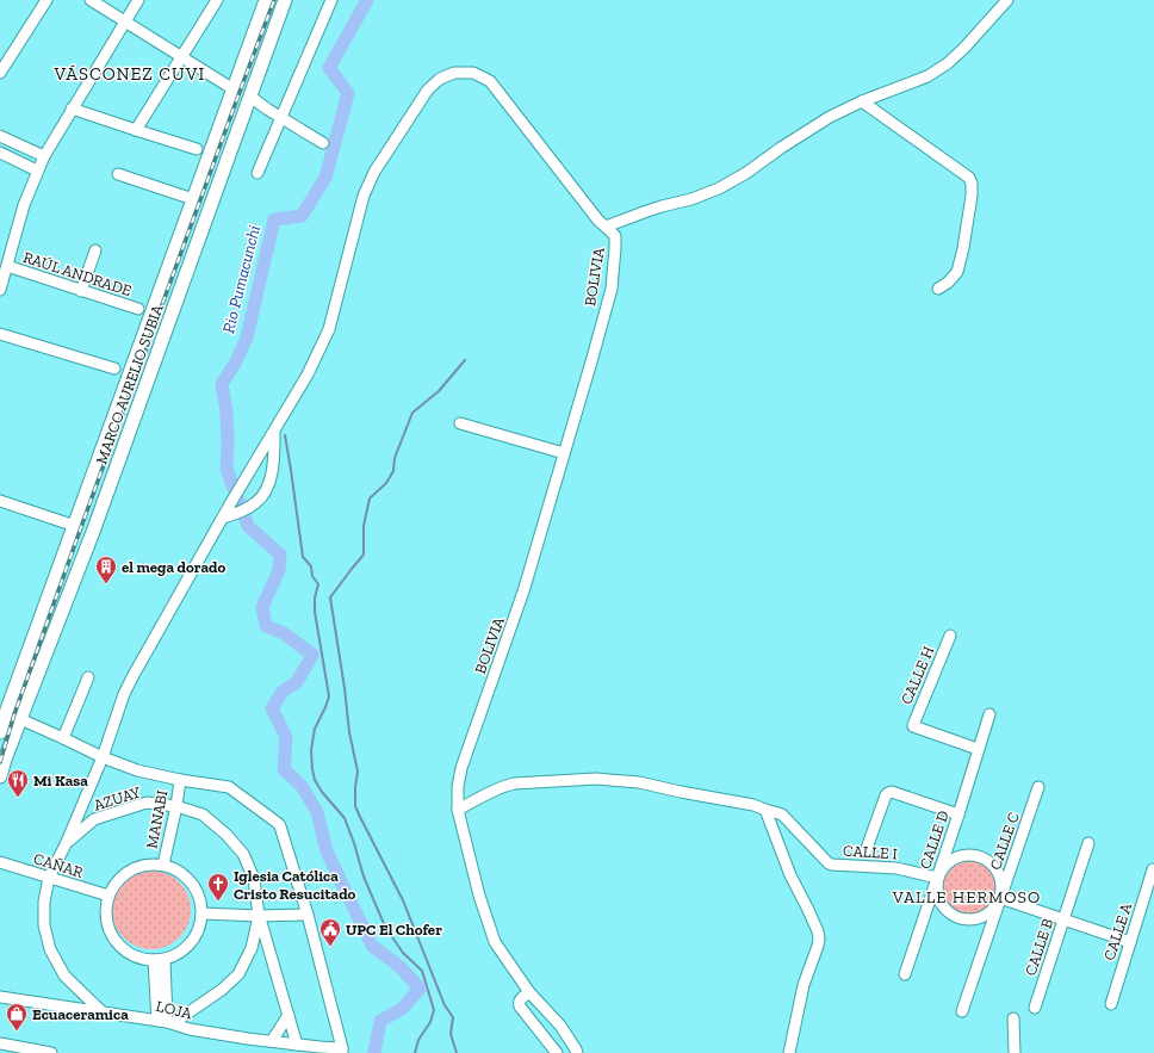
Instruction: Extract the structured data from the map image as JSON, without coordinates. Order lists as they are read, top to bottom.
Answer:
{
  "streets": {
    "main road": ["MARCO AURELIO SUBIA"],
    "street": [
      "RAÚL ANDRADE",
      "BOLIVIA",
      "CALLE H",
      "AZUAY",
      "MANABI",
      "CALLE D",
      "CALLE C",
      "CALLE I",
      "CAÑAR",
      "CALLE A",
      "CALLE B",
      "LOJA"
    ]
  },
  "crossings": [
    ["BOLIVIA", "CALLE I"],
    ["CALLE H", "CALLE D"],
    ["AZUAY", "MANABI"],
    ["AZUAY", "LOJA"],
    ["MANABI", "CAÑAR"],
    ["CALLE D", "CALLE C"],
    ["CALLE D", "CALLE I"],
    ["CALLE C", "CALLE I"]
  ],
  "districts": ["VÁSCONEZ CUVI", "VALLE HERMOSO"],
  "water": ["Rio Pumacunchi"],
  "places": {
    "building": ["el mega dorado"],
    "restaurant": ["Mi Kasa"],
    "church": ["Iglesia Católica Cristo Resucitado"],
    "public building": ["UPC El Chofer"],
    "shop": ["Ecuaceramica"]
  }
}
